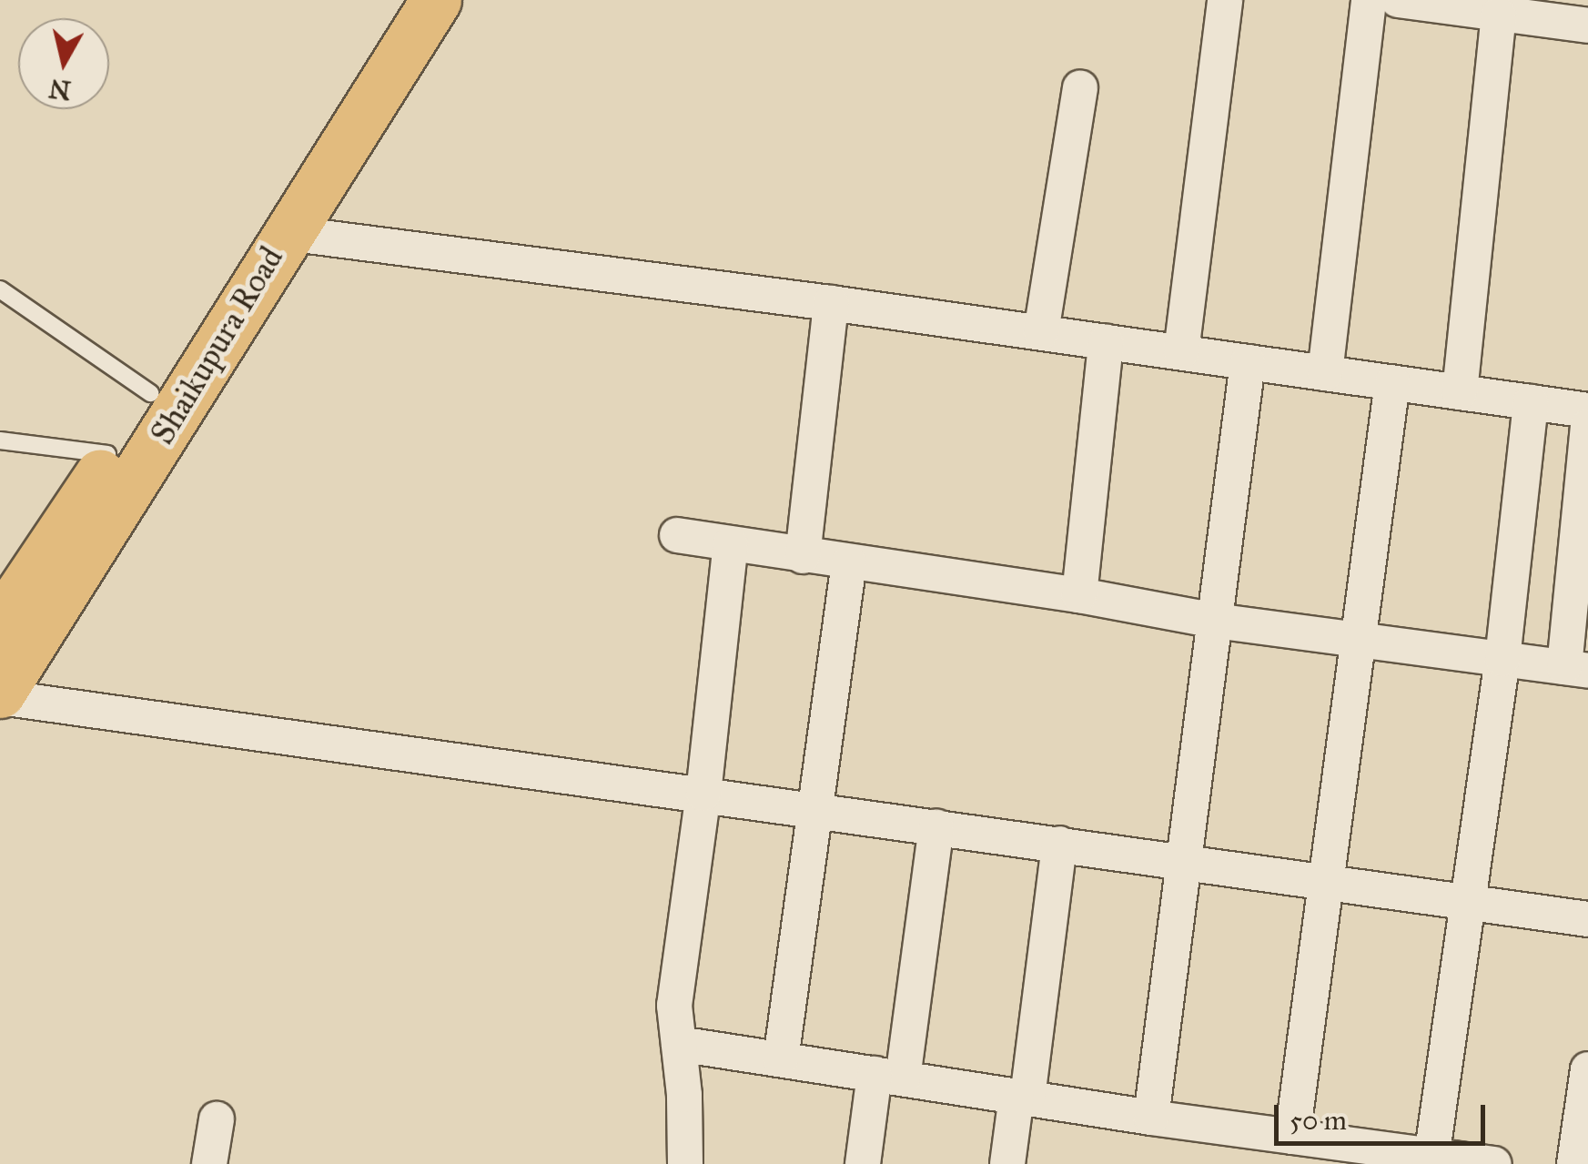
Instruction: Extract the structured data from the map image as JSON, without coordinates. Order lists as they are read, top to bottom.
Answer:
{
  "streets": {
    "highway": ["Shaikupura Road"]
  },
  "scale_bar": "50 m",
  "north": "bottom"
}
